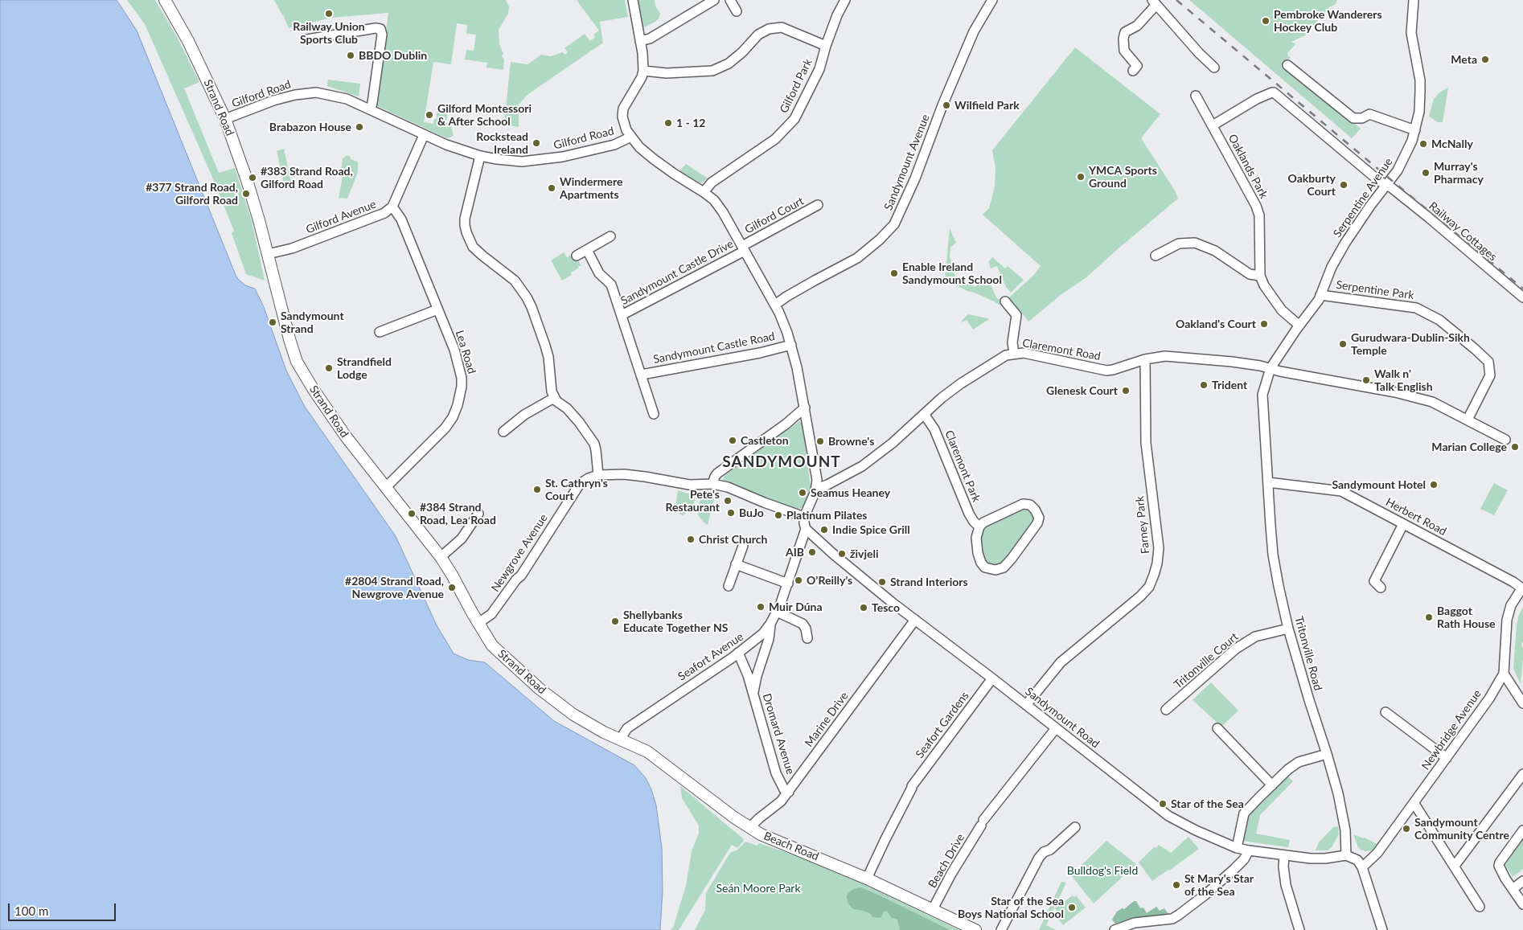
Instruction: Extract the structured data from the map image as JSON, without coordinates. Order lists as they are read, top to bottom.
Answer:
{
  "streets": {
    "main road": ["Strand Road", "Beach Road"],
    "street": [
      "Gilford Park",
      "Gilford Road",
      "Sandymount Avenue",
      "Oaklands Park",
      "Serpentine Avenue",
      "Gilford Court",
      "Gilford Avenue",
      "Railway Cottages",
      "Sandymount Castle Drive",
      "Serpentine Park",
      "Sandymount Castle Road",
      "Claremont Road",
      "Lea Road",
      "Claremont Park",
      "Herbert Road",
      "Farney Park",
      "Newgrove Avenue",
      "Tritonville Road",
      "Seafort Avenue",
      "Tritonville Court",
      "Sandymount Road",
      "Marine Drive",
      "Seafort Gardens",
      "Newbridge Avenue",
      "Dromard Avenue",
      "Beach Drive"
    ]
  },
  "crossings": [
    ["Gilford Park", "Gilford Road"],
    ["Gilford Road", "Strand Road"],
    ["Gilford Road", "Sandymount Avenue"],
    ["Gilford Road", "Gilford Court"],
    ["Gilford Road", "Gilford Avenue"],
    ["Gilford Road", "Sandymount Castle Drive"],
    ["Gilford Road", "Sandymount Castle Road"],
    ["Gilford Road", "Claremont Road"],
    ["Strand Road", "Gilford Avenue"],
    ["Strand Road", "Lea Road"],
    ["Strand Road", "Newgrove Avenue"],
    ["Strand Road", "Seafort Avenue"],
    ["Strand Road", "Beach Road"],
    ["Oaklands Park", "Serpentine Avenue"],
    ["Serpentine Avenue", "Railway Cottages"],
    ["Serpentine Avenue", "Serpentine Park"],
    ["Serpentine Avenue", "Claremont Road"],
    ["Serpentine Avenue", "Tritonville Road"],
    ["Gilford Court", "Sandymount Castle Drive"],
    ["Gilford Avenue", "Lea Road"],
    ["Serpentine Park", "Claremont Road"],
    ["Claremont Road", "Claremont Park"],
    ["Claremont Road", "Farney Park"],
    ["Claremont Road", "Tritonville Road"],
    ["Herbert Road", "Tritonville Road"],
    ["Herbert Road", "Newbridge Avenue"],
    ["Farney Park", "Sandymount Road"],
    ["Tritonville Road", "Tritonville Court"],
    ["Tritonville Road", "Sandymount Road"],
    ["Seafort Avenue", "Sandymount Road"],
    ["Seafort Avenue", "Dromard Avenue"],
    ["Seafort Avenue", "Beach Road"],
    ["Sandymount Road", "Marine Drive"],
    ["Sandymount Road", "Seafort Gardens"],
    ["Sandymount Road", "Beach Drive"],
    ["Marine Drive", "Dromard Avenue"],
    ["Marine Drive", "Beach Road"],
    ["Seafort Gardens", "Beach Road"],
    ["Beach Road", "Beach Drive"]
  ],
  "districts": ["SANDYMOUNT"],
  "parks": ["Bulldog's Field", "Seán Moore Park"],
  "places": [
    "Railway Union Sports Club",
    "Pembroke Wanderers Hockey Club",
    "BBDO Dublin",
    "Meta",
    "Wilfield Park",
    "Gilford Montessori & After School",
    "1 - 12",
    "Brabazon House",
    "Rockstead Ireland",
    "McNally",
    "Murray's Pharmacy",
    "YMCA Sports Ground",
    "#383 Strand Road, Gilford Road",
    "Oakburty Court",
    "Windermere Apartments",
    "#377 Strand Road, Gilford Road",
    "Enable Ireland Sandymount School",
    "Sandymount Strand",
    "Oakland's Court",
    "Gurudwara-Dublin-Sikh Temple",
    "Strandfield Lodge",
    "Walk n' Talk English",
    "Trident",
    "Glenesk Court",
    "Castleton",
    "Browne's",
    "Marian College",
    "Sandymount Hotel",
    "St. Cathryn's Court",
    "Seamus Heaney",
    "Pete's Restaurant",
    "BuJo",
    "#384 Strand Road, Lea Road",
    "Platinum Pilates",
    "Indie Spice Grill",
    "Christ Church",
    "AIB",
    "živjeli",
    "O’Reilly’s",
    "Strand Interiors",
    "#2804 Strand Road, Newgrove Avenue",
    "Muir Dúna",
    "Tesco",
    "Baggot Rath House",
    "Shellybanks Educate Together NS",
    "Star of the Sea",
    "Sandymount Community Centre",
    "St Mary's Star of the Sea",
    "Star of the Sea Boys National School"
  ],
  "scale_bar": "100 m"
}
